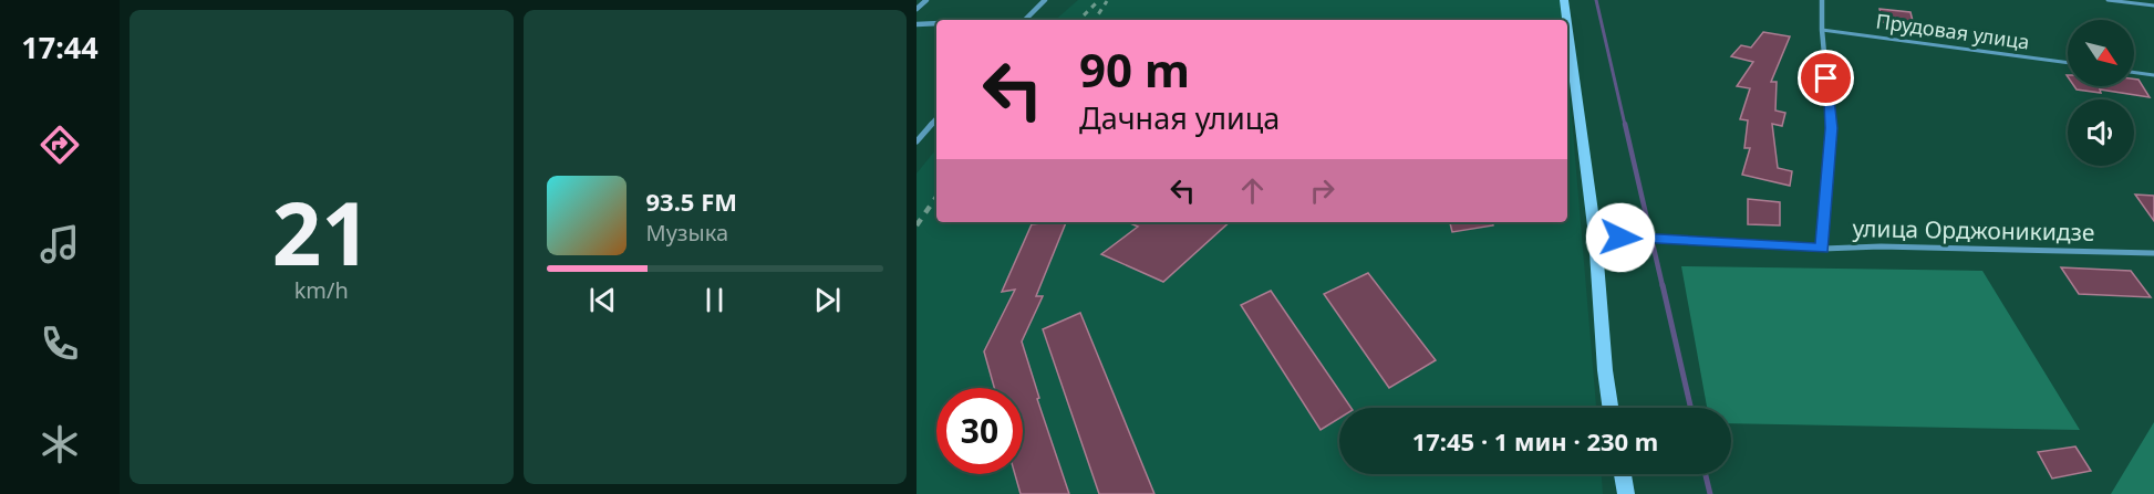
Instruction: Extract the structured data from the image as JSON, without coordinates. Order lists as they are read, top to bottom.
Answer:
{
  "streets": {
    "street": ["улица Орджоникидзе"],
    "lane": ["Прудовая улица"]
  },
  "north": "bottom right",
  "page": {
    "tabs": "17:44",
    "tile": ["21", "km/h"],
    "turn": ["90 m", "Дачная улица"],
    "song": ["93.5 FM", "Музыка"],
    "limit": "30",
    "trip": "17:45 · 1 мин · 230 m"
  }
}
